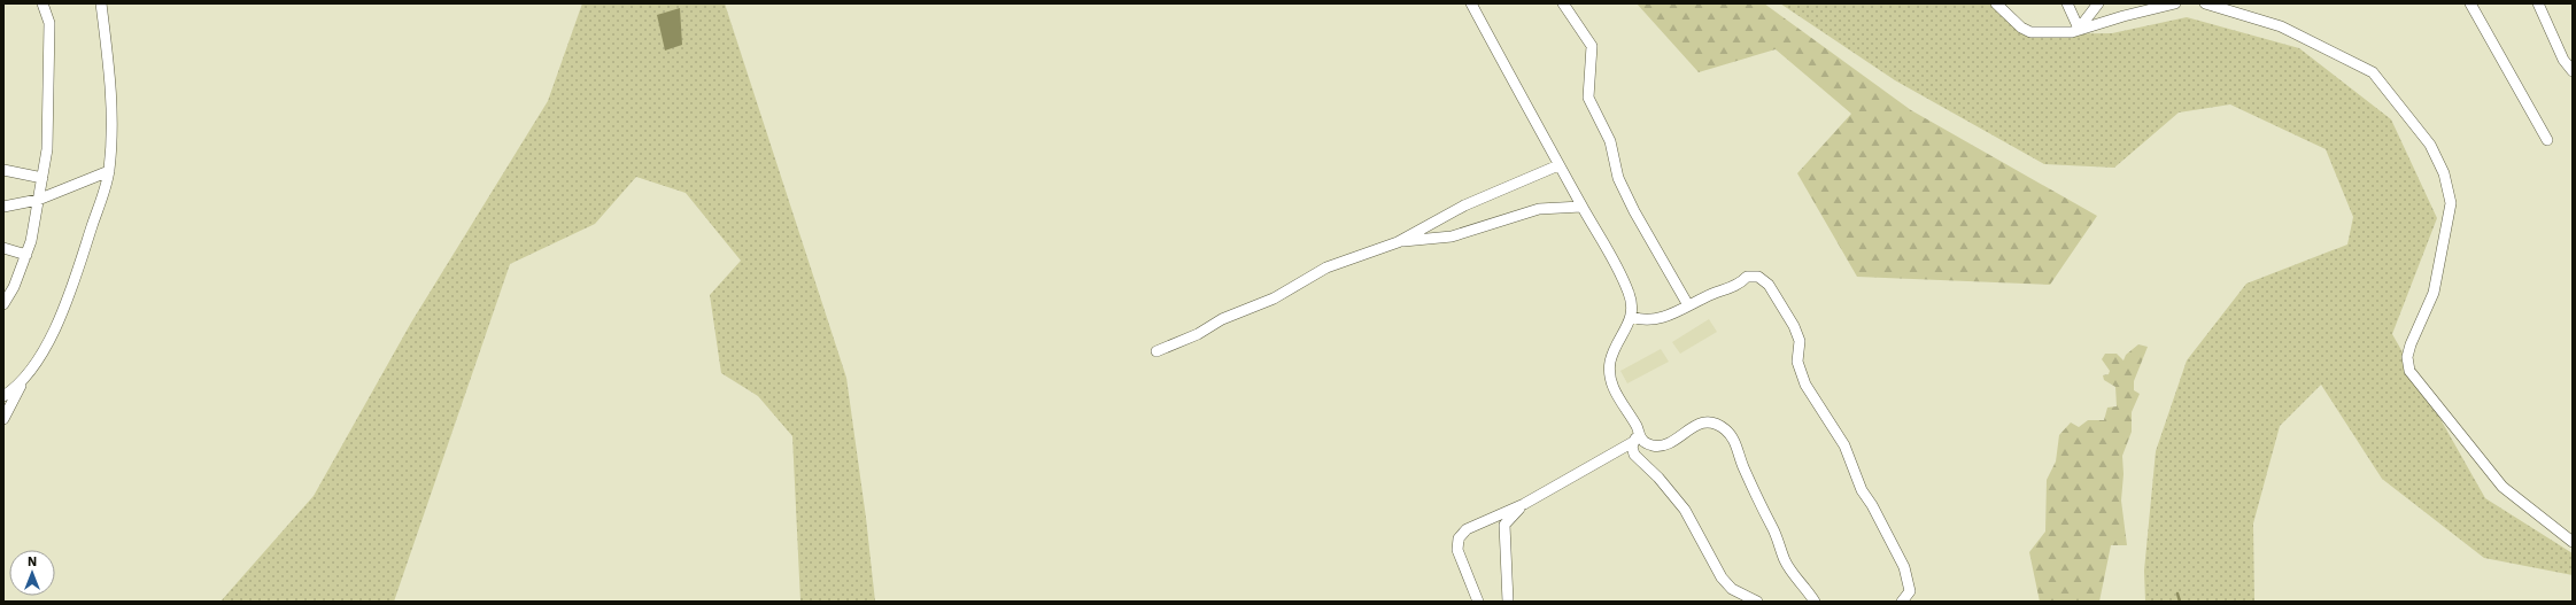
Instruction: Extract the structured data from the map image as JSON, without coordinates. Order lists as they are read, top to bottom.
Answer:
{
  "north": "top"
}
